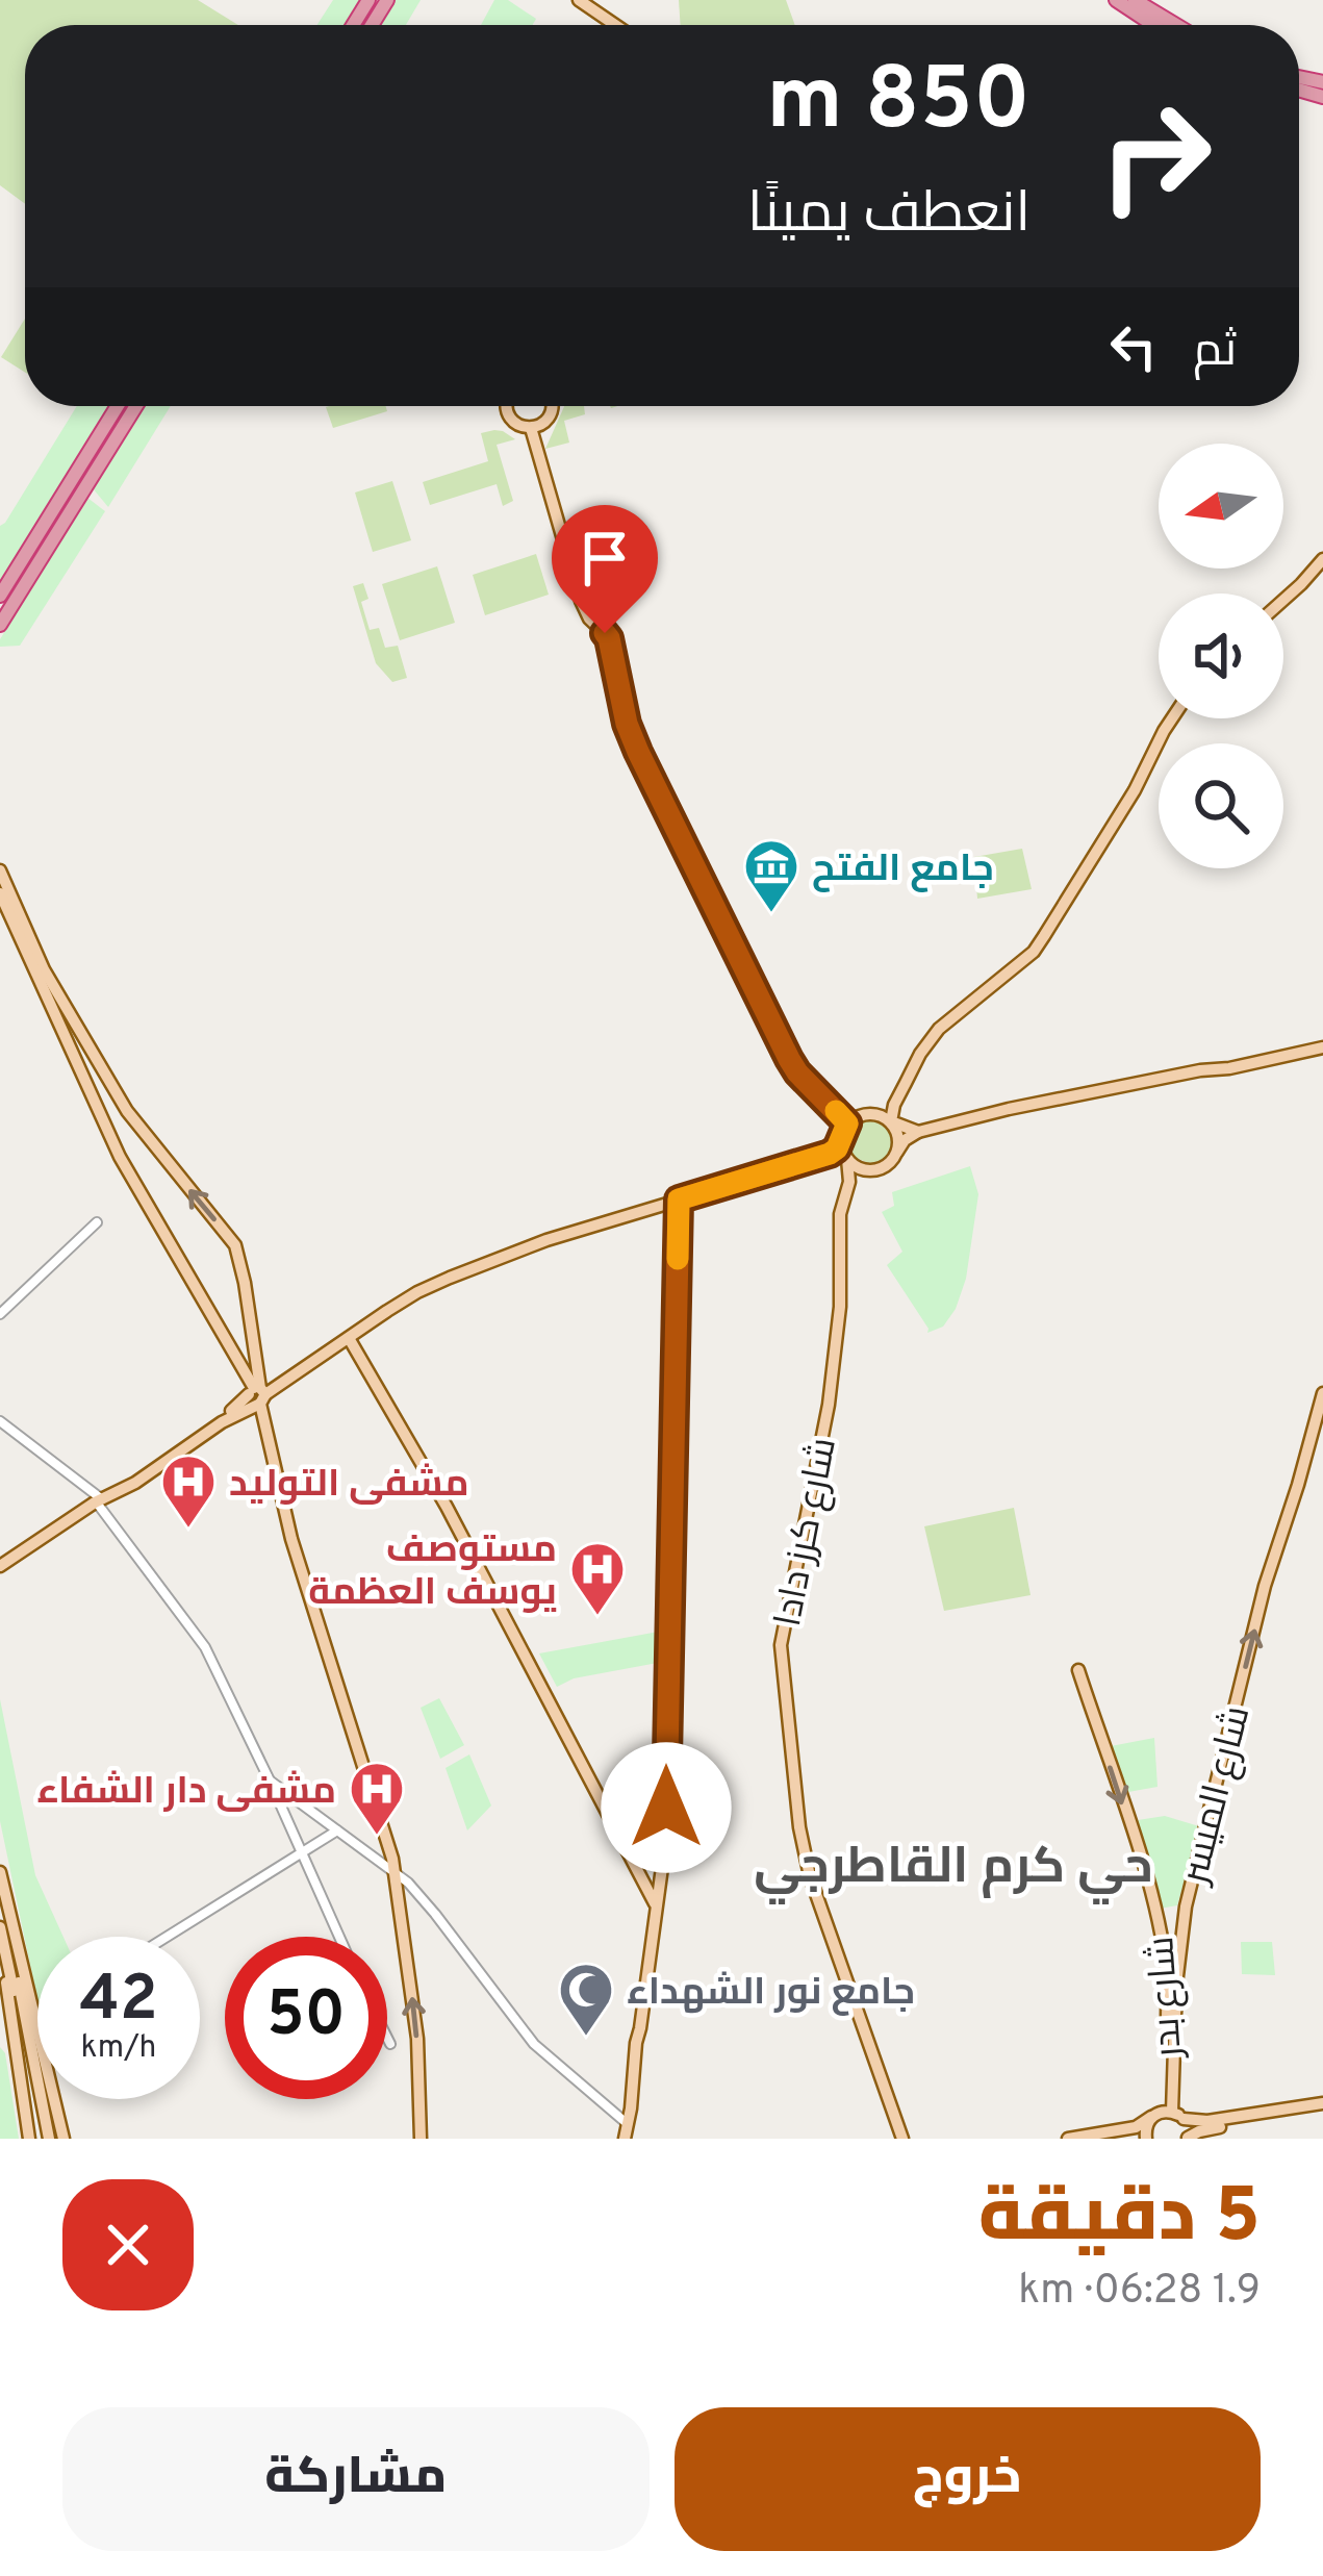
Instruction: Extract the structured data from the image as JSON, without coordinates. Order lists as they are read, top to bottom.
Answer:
{
  "streets": {
    "main road": ["شارع كرز دادا", "شارع الميسر", "شارع بدر"]
  },
  "crossings": [
    ["شارع الميسر", "شارع بدر"]
  ],
  "one_way": ["شارع الميسر", "شارع بدر"],
  "districts": ["حي كرم القاطرجي"],
  "places": {
    "museum": ["جامع الفتح"],
    "hospital": ["مشفى التوليد", "مستوصف يوسف العظمة", "مشفى دار الشفاء"],
    "mosque": ["جامع نور الشهداء"]
  },
  "north": "left",
  "page": {
    "turn": ["850 m", "انعطف يمينًا"],
    "then": "ثم",
    "speed": "42 km/h",
    "limit": "50",
    "heading": ["5 دقيقة", "1.9 km · 06:28"],
    "buttons": ["خروج", "مشاركة"]
  }
}
